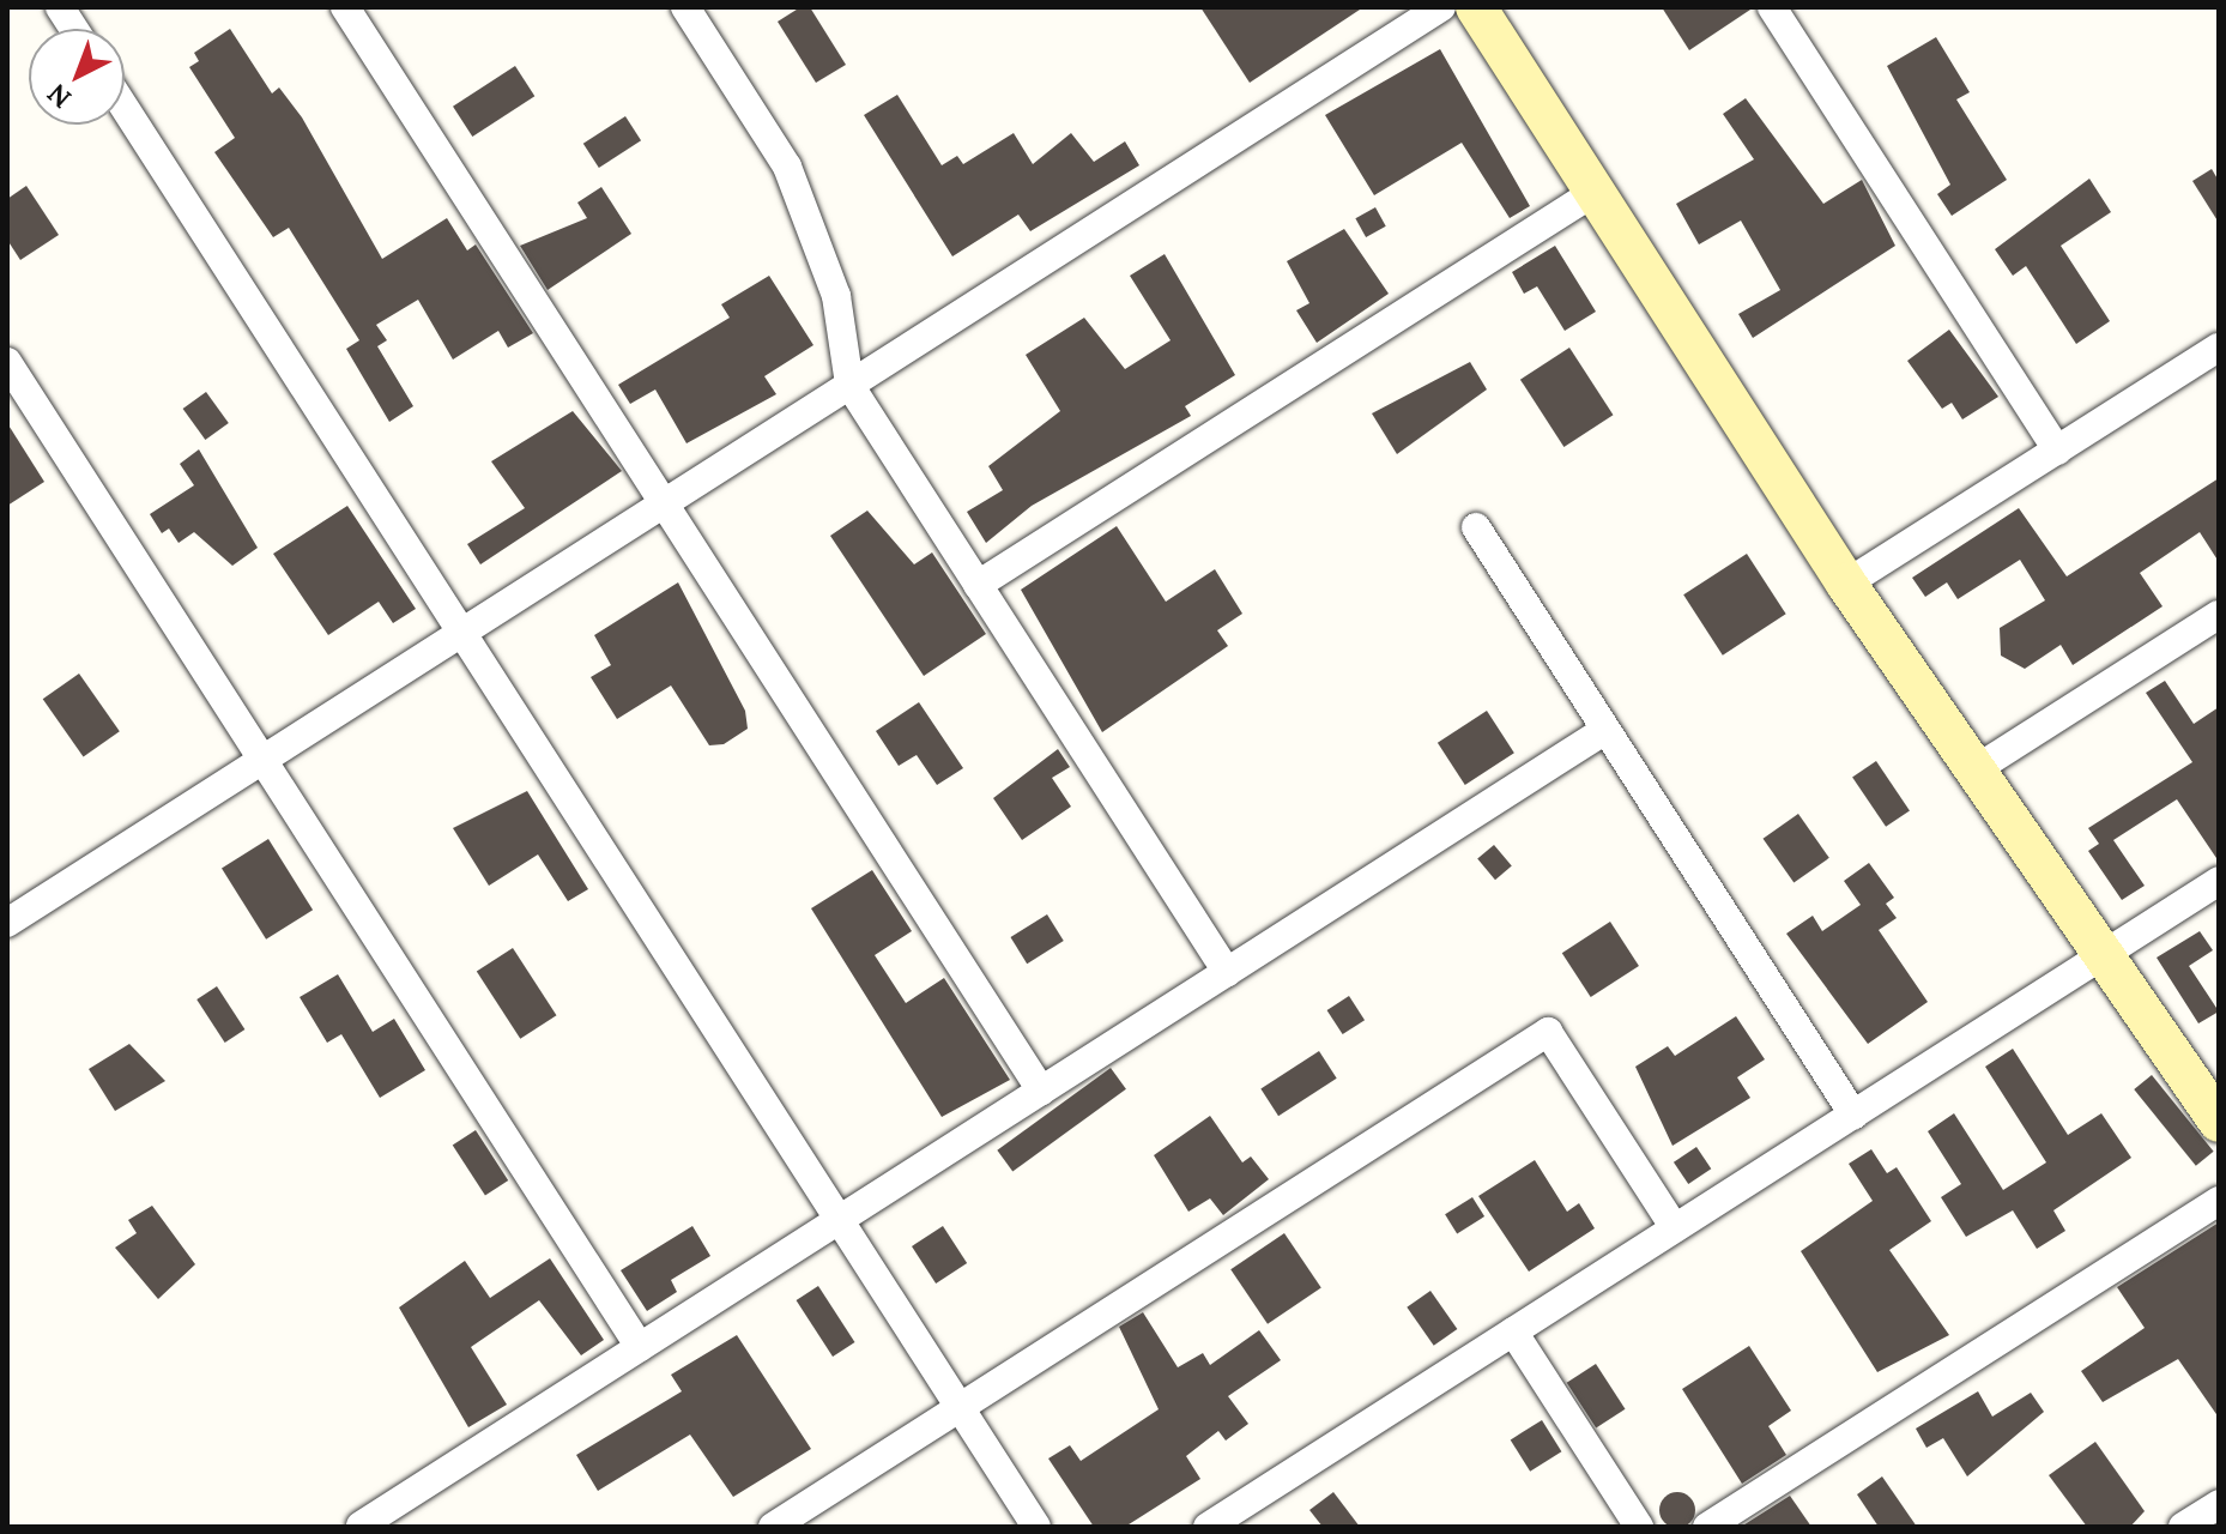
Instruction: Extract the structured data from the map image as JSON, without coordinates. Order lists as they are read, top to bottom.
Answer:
{
  "north": "bottom left"
}
